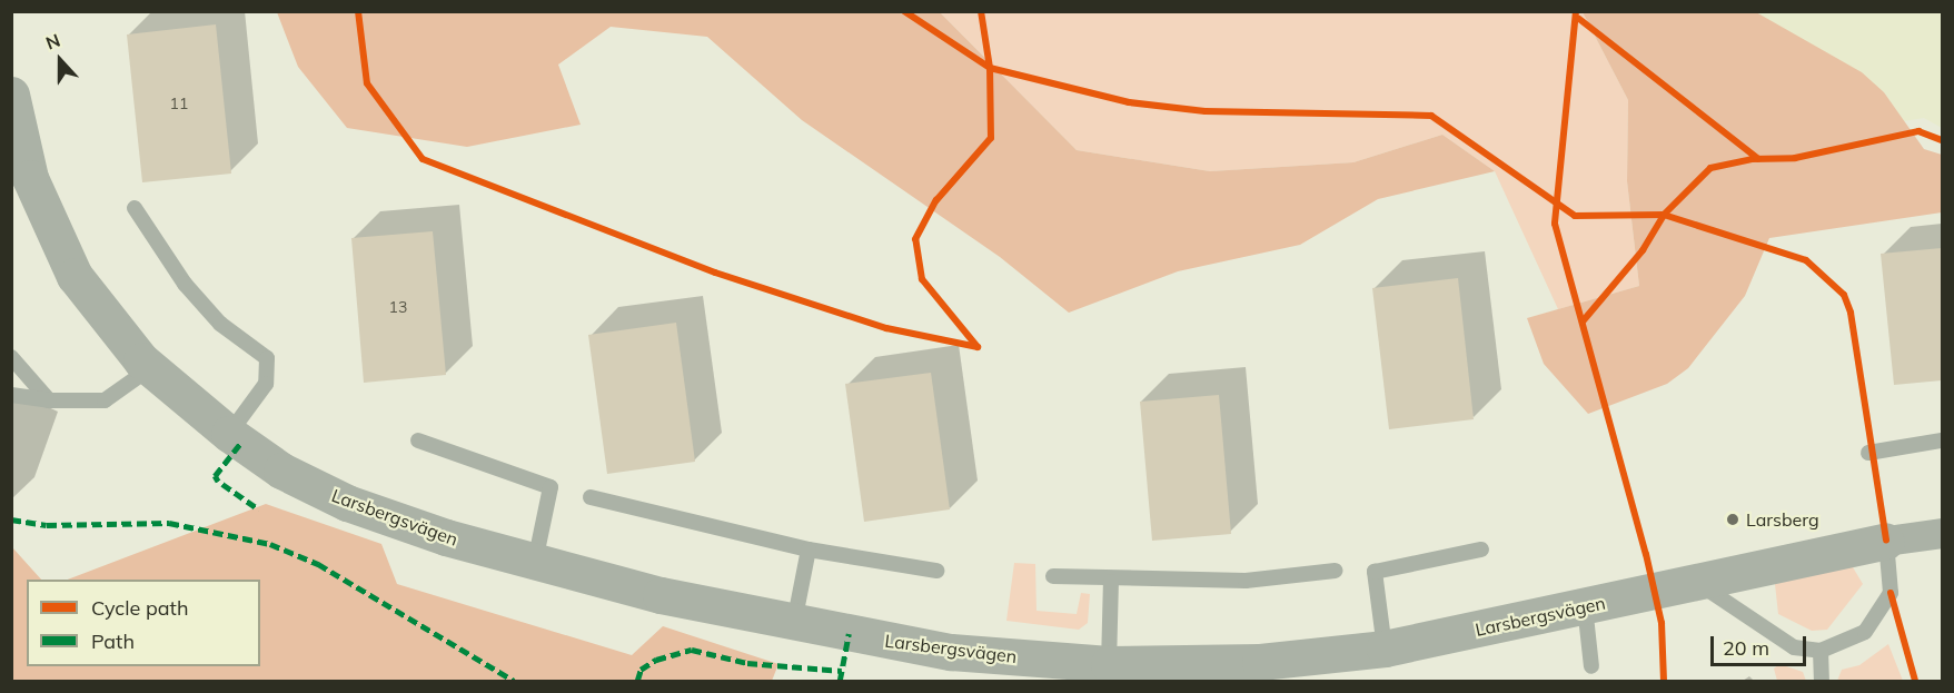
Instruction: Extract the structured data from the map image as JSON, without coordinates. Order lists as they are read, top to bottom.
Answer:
{
  "streets": {
    "street": ["Larsbergsvägen"]
  },
  "places": ["Larsberg"],
  "house_numbers": ["11", "13"],
  "legend": ["Cycle path", "Path"],
  "scale_bar": "20 m",
  "north": "top"
}
